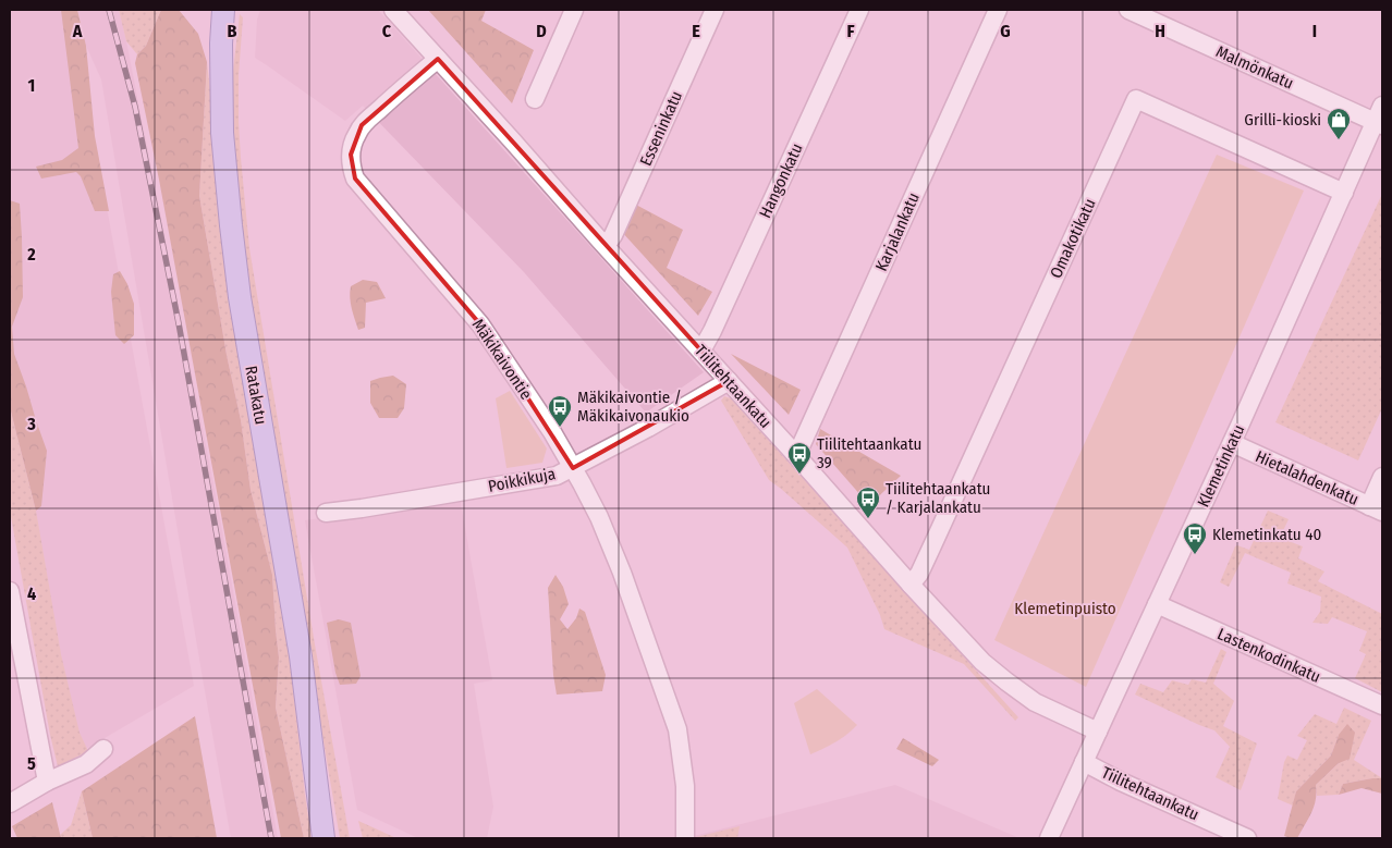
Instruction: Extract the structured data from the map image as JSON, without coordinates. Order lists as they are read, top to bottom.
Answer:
{
  "streets": {
    "main road": ["Ratakatu"],
    "street": [
      "Malmönkatu",
      "Esseninkatu",
      "Hangonkatu",
      "Karjalankatu",
      "Omakotikatu",
      "Mäkikaivontie",
      "Tiilitehtaankatu",
      "Klemetinkatu",
      "Hietalahdenkatu",
      "Poikkikuja",
      "Lastenkodinkatu"
    ]
  },
  "crossings": [
    ["Malmönkatu", "Klemetinkatu"],
    ["Esseninkatu", "Tiilitehtaankatu"],
    ["Hangonkatu", "Tiilitehtaankatu"],
    ["Karjalankatu", "Tiilitehtaankatu"],
    ["Omakotikatu", "Tiilitehtaankatu"],
    ["Omakotikatu", "Klemetinkatu"],
    ["Mäkikaivontie", "Tiilitehtaankatu"],
    ["Mäkikaivontie", "Poikkikuja"],
    ["Tiilitehtaankatu", "Klemetinkatu"],
    ["Tiilitehtaankatu", "Poikkikuja"],
    ["Klemetinkatu", "Hietalahdenkatu"],
    ["Klemetinkatu", "Lastenkodinkatu"]
  ],
  "parks": ["Klemetinpuisto"],
  "places": {
    "shop": ["Grilli-kioski"],
    "bus stop": [
      "Mäkikaivontie / Mäkikaivonaukio",
      "Tiilitehtaankatu 39",
      "Tiilitehtaankatu / Karjalankatu",
      "Klemetinkatu 40"
    ]
  },
  "grid": {
    "columns": [
      "A",
      "B",
      "C",
      "D",
      "E",
      "F",
      "G",
      "H",
      "I"
    ],
    "rows": [
      "1",
      "2",
      "3",
      "4",
      "5"
    ]
  }
}
